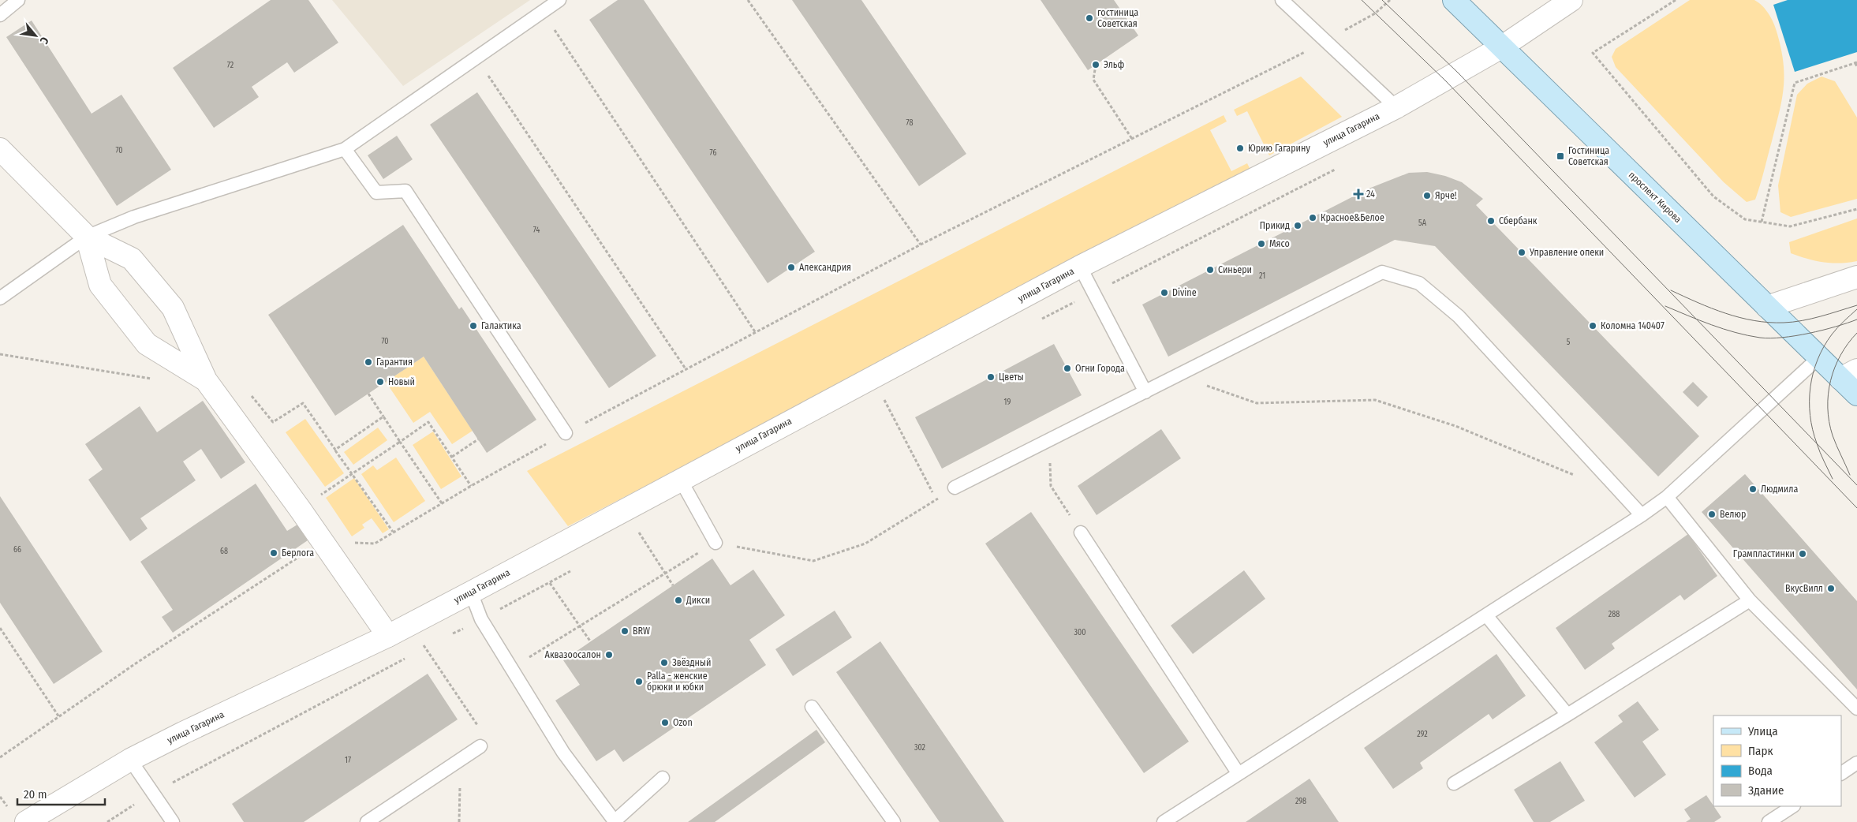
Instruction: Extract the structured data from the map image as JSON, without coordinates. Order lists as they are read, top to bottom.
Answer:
{
  "streets": {
    "main road": ["проспект Кирова"],
    "street": ["улица Гагарина"]
  },
  "crossings": [
    ["улица Гагарина", "проспект Кирова"]
  ],
  "places": {
    "other": [
      "гостиница Советская",
      "Эльф",
      "Юрию Гагарину",
      "Ярче!",
      "Красное&Белое",
      "Сбербанк",
      "Прикид",
      "Мясо",
      "Управление опеки",
      "Александрия",
      "Синьери",
      "Divine",
      "Галактика",
      "Коломна 140407",
      "Гарантия",
      "Огни Города",
      "Цветы",
      "Новый",
      "Людмила",
      "Велюр",
      "Берлога",
      "Грампластинки",
      "ВкусВилл",
      "Дикси",
      "BRW",
      "Аквазоосалон",
      "Звёздный",
      "Palla - женские брюки и юбки",
      "Ozon"
    ],
    "transit": ["Гостиница Советская"],
    "health": ["24"]
  },
  "house_numbers": [
    "72",
    "78",
    "70",
    "76",
    "5А",
    "74",
    "21",
    "70",
    "5",
    "19",
    "66",
    "68",
    "288",
    "300",
    "292",
    "302",
    "17",
    "298"
  ],
  "legend": [
    "Улица",
    "Парк",
    "Вода",
    "Здание"
  ],
  "scale_bar": "20 m",
  "north": "bottom right"
}
